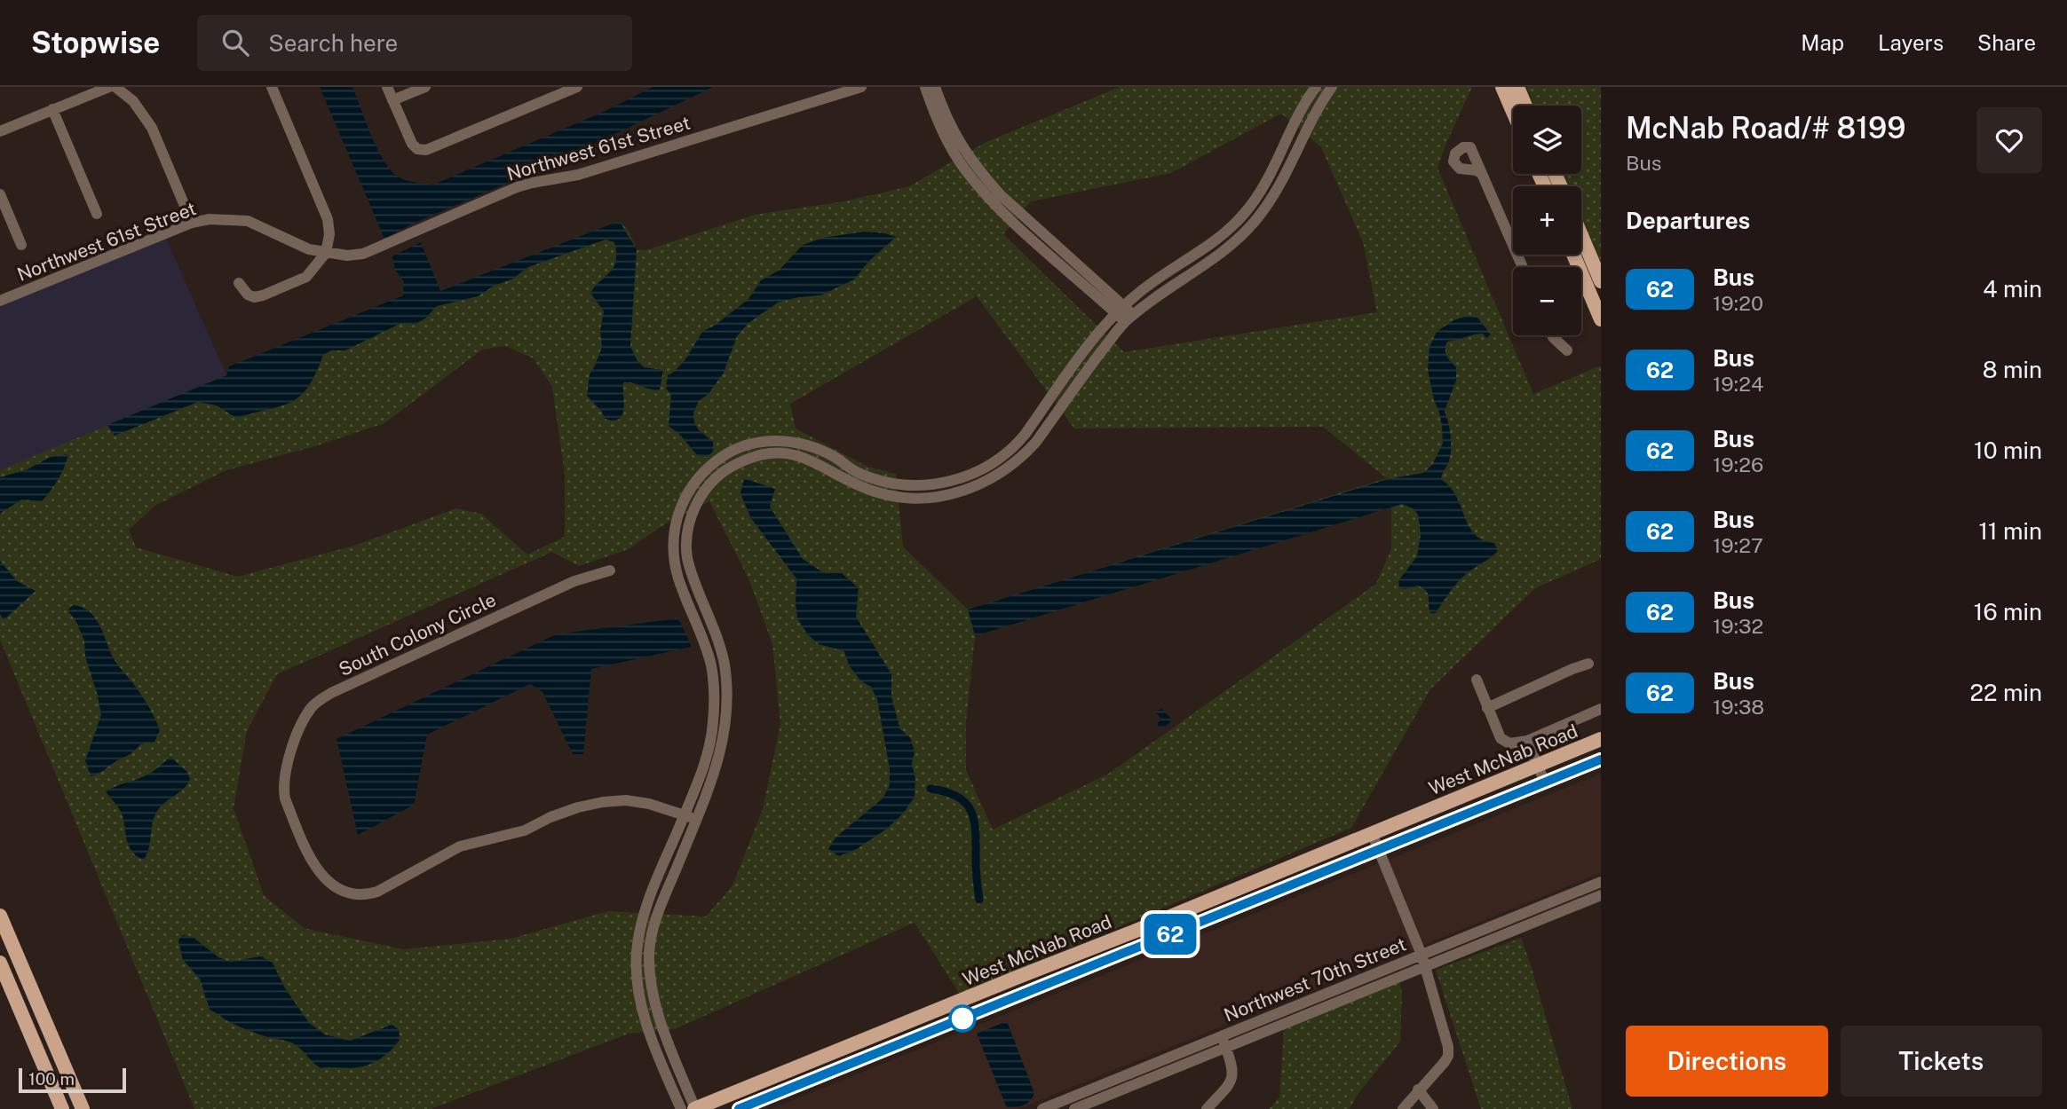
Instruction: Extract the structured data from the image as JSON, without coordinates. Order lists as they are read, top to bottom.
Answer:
{
  "streets": {
    "main road": ["West McNab Road"],
    "street": ["Northwest 61st Street", "South Colony Circle", "Northwest 70th Street"]
  },
  "lines": ["bus line 62"],
  "scale_bar": "100 m",
  "page": {
    "header": "Stopwise",
    "search": "Search here",
    "nav": ["Map", "Layers", "Share"],
    "on_map": "62",
    "heading": [
      ["McNab Road/# 8199", "Bus"],
      "Departures"
    ],
    "map_buttons": ["+", "−"],
    "list": [
      {
        "mark": "62",
        "name": "Bus",
        "note": "19:20",
        "value": "4 min"
      },
      {
        "mark": "62",
        "name": "Bus",
        "note": "19:24",
        "value": "8 min"
      },
      {
        "mark": "62",
        "name": "Bus",
        "note": "19:26",
        "value": "10 min"
      },
      {
        "mark": "62",
        "name": "Bus",
        "note": "19:27",
        "value": "11 min"
      },
      {
        "mark": "62",
        "name": "Bus",
        "note": "19:32",
        "value": "16 min"
      },
      {
        "mark": "62",
        "name": "Bus",
        "note": "19:38",
        "value": "22 min"
      }
    ],
    "buttons": ["Directions", "Tickets"],
    "scale": "100 m"
  }
}
